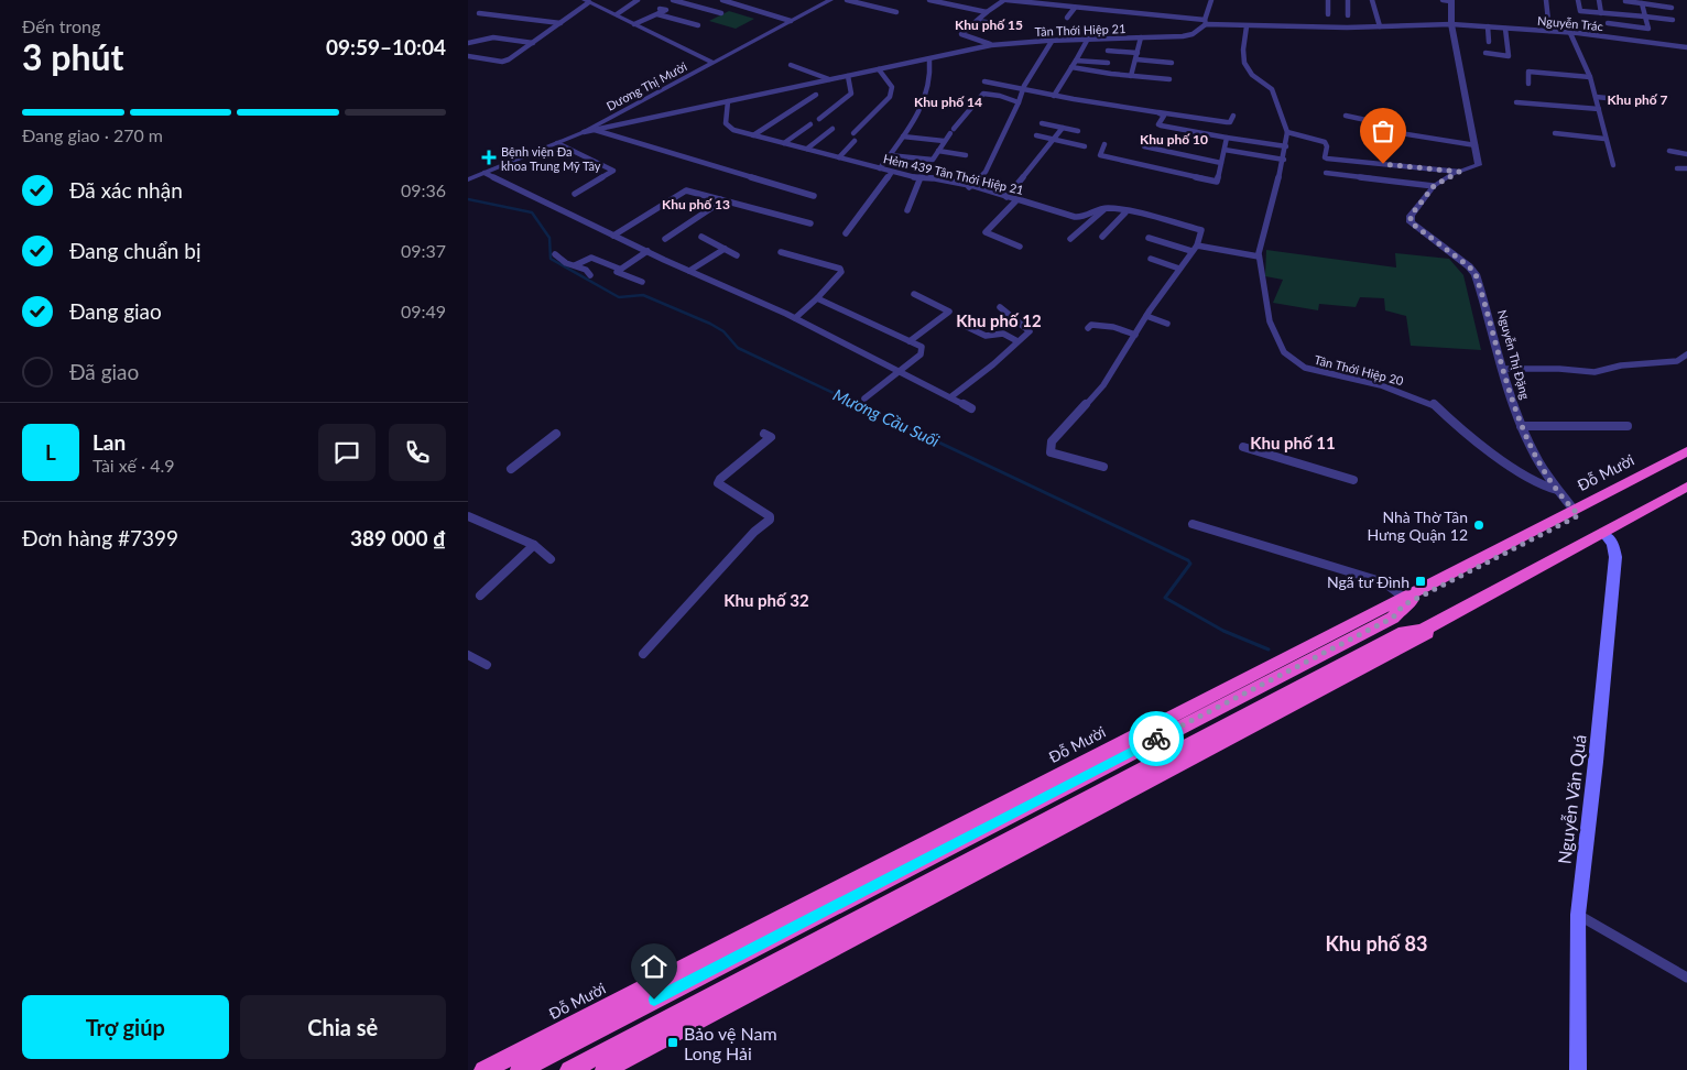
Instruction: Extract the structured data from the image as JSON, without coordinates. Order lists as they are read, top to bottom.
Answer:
{
  "streets": {
    "highway": ["Đỗ Mười"],
    "main road": ["Nguyễn Văn Quá"],
    "street": [
      "Nguyễn Trác",
      "Tân Thới Hiệp 21",
      "Dương Thị Mười",
      "Hẻm 439 Tân Thới Hiệp 21",
      "Nguyễn Thị Đặng",
      "Tân Thới Hiệp 20"
    ]
  },
  "crossings": [
    ["Nguyễn Trác", "Tân Thới Hiệp 21"],
    ["Nguyễn Trác", "Nguyễn Thị Đặng"],
    ["Tân Thới Hiệp 21", "Dương Thị Mười"],
    ["Tân Thới Hiệp 21", "Hẻm 439 Tân Thới Hiệp 21"],
    ["Tân Thới Hiệp 21", "Nguyễn Thị Đặng"],
    ["Tân Thới Hiệp 21", "Tân Thới Hiệp 20"],
    ["Nguyễn Thị Đặng", "Tân Thới Hiệp 20"],
    ["Nguyễn Thị Đặng", "Đỗ Mười"]
  ],
  "districts": [
    "Khu phố 15",
    "Khu phố 7",
    "Khu phố 14",
    "Khu phố 10",
    "Khu phố 13",
    "Khu phố 12",
    "Khu phố 11",
    "Khu phố 32",
    "Khu phố 83"
  ],
  "water": ["Mương Cầu Suối"],
  "places": {
    "health": ["Bệnh viện Đa khoa Trung Mỹ Tây"],
    "other": ["Nhà Thờ Tân Hưng Quận 12"],
    "transit": ["Ngã tư Đình", "Bảo vệ Nam Long Hải"]
  },
  "page": {
    "heading": ["3 phút", "Đến trong", "09:59–10:04"],
    "panel": [
      "Lan",
      "Tài xế · 4.9",
      "Đơn hàng #7399",
      "389 000 ₫"
    ],
    "bar": "Đang giao · 270 m",
    "list": [
      ["Đã xác nhận", "09:36"],
      ["Đang chuẩn bị", "09:37"],
      ["Đang giao", "09:49"],
      "Đã giao"
    ],
    "round": "L",
    "buttons": ["Trợ giúp", "Chia sẻ"]
  }
}
